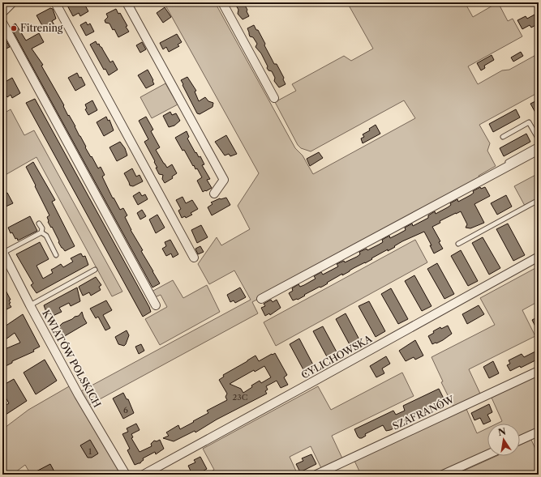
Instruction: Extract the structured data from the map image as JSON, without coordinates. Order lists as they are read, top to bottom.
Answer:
{
  "streets": {
    "street": ["CYLICHOWSKA", "KWIATÓW POLSKICH", "SZAFRANÓW"]
  },
  "places": ["Fitrening"],
  "house_numbers": ["23C", "6", "1"],
  "north": "top"
}
